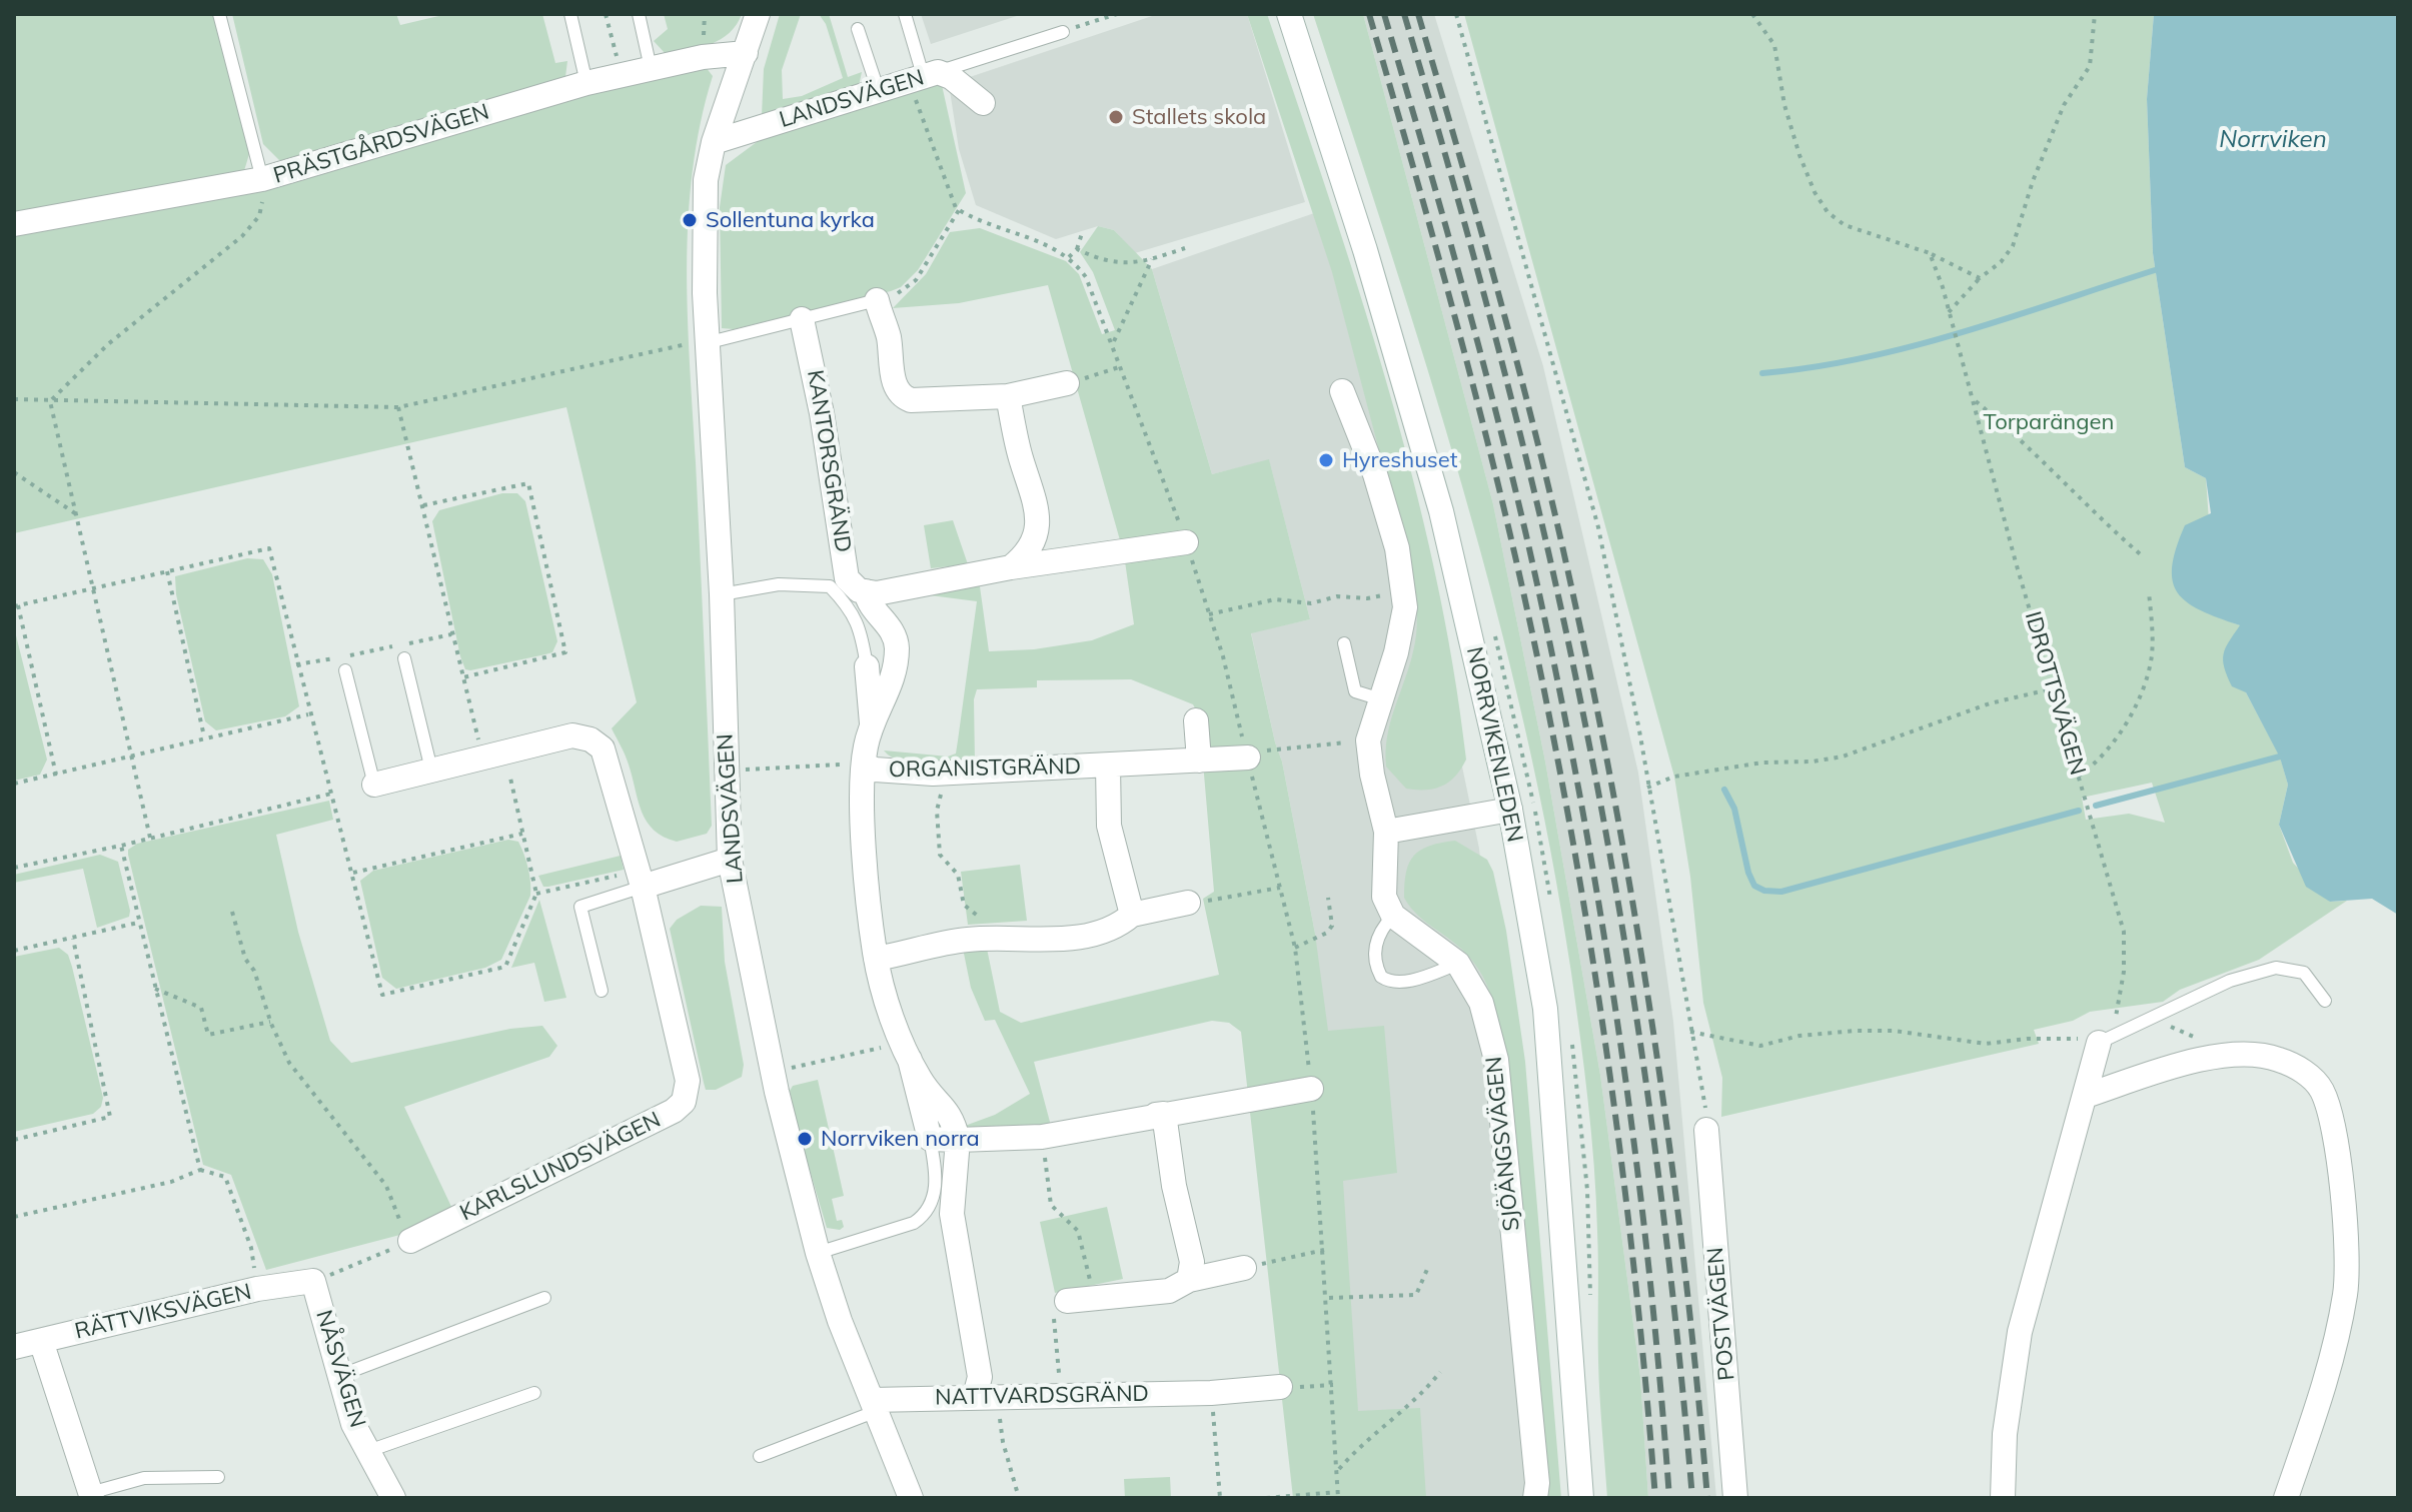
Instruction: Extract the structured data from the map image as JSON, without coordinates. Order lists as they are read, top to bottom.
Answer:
{
  "streets": {
    "street": [
      "LANDSVÄGEN",
      "PRÄSTGÅRDSVÄGEN",
      "KANTORSGRÄND",
      "NORRVIKENLEDEN",
      "ORGANISTGRÄND",
      "SJÖÄNGSVÄGEN",
      "KARLSLUNDSVÄGEN",
      "RÄTTVIKSVÄGEN",
      "POSTVÄGEN",
      "NÅSVÄGEN",
      "NATTVARDSGRÄND"
    ],
    "path": ["IDROTTSVÄGEN"]
  },
  "crossings": [
    ["LANDSVÄGEN", "PRÄSTGÅRDSVÄGEN"],
    ["LANDSVÄGEN", "KANTORSGRÄND"],
    ["LANDSVÄGEN", "NATTVARDSGRÄND"],
    ["KANTORSGRÄND", "ORGANISTGRÄND"],
    ["RÄTTVIKSVÄGEN", "NÅSVÄGEN"]
  ],
  "water": ["Norrviken"],
  "parks": ["Torparängen"],
  "places": [
    "Stallets skola",
    "Sollentuna kyrka",
    "Hyreshuset",
    "Norrviken norra"
  ]
}
